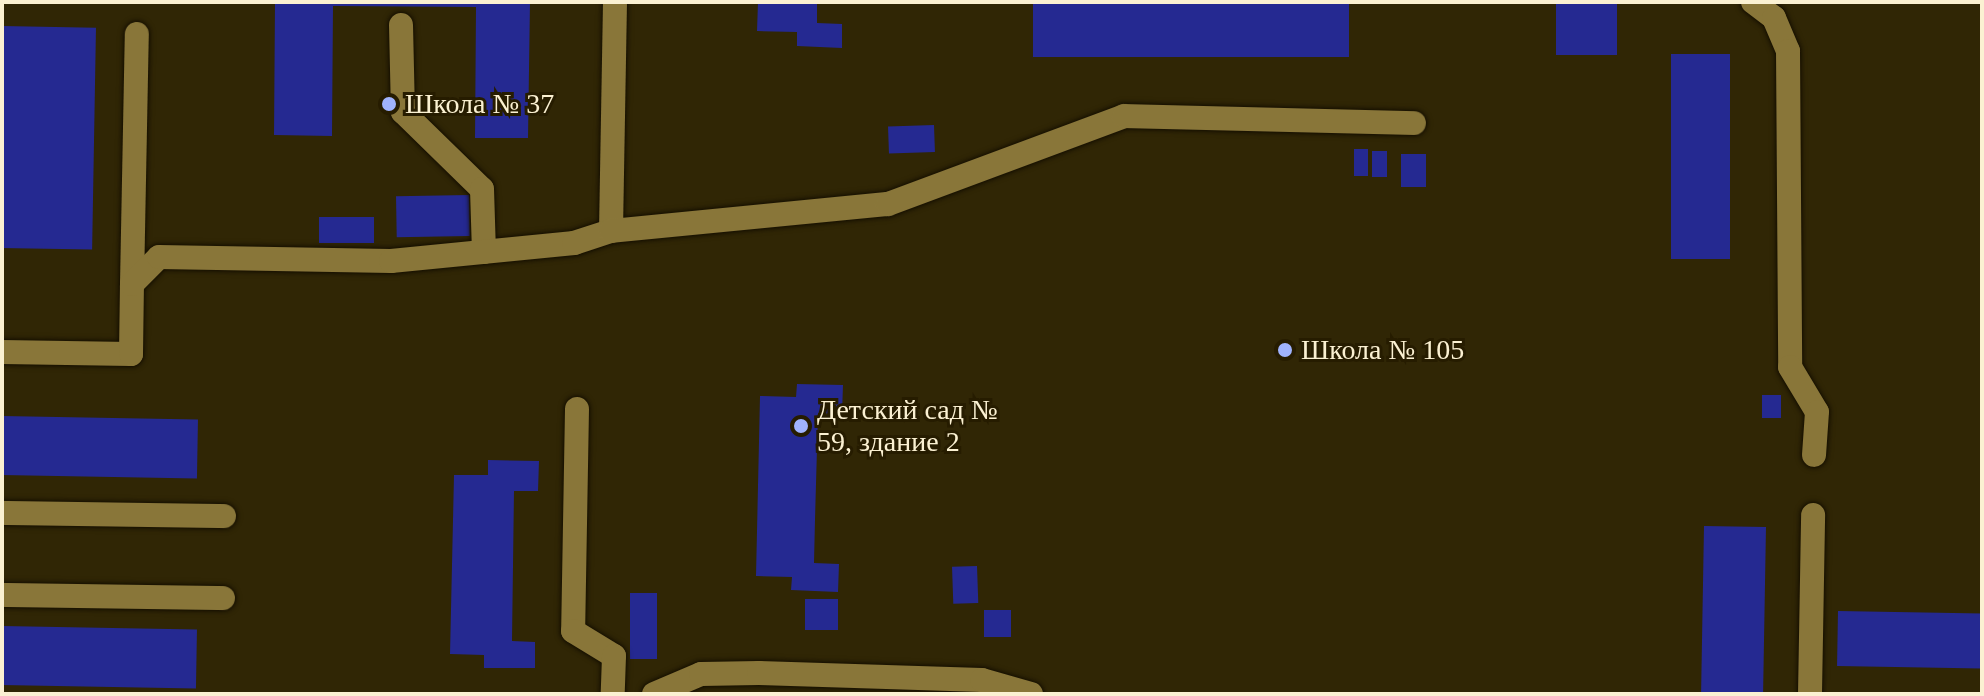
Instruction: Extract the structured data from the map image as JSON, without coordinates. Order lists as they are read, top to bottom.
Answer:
{
  "places": ["Школа № 37", "Школа № 105", "Детский сад № 59, здание 2"]
}
